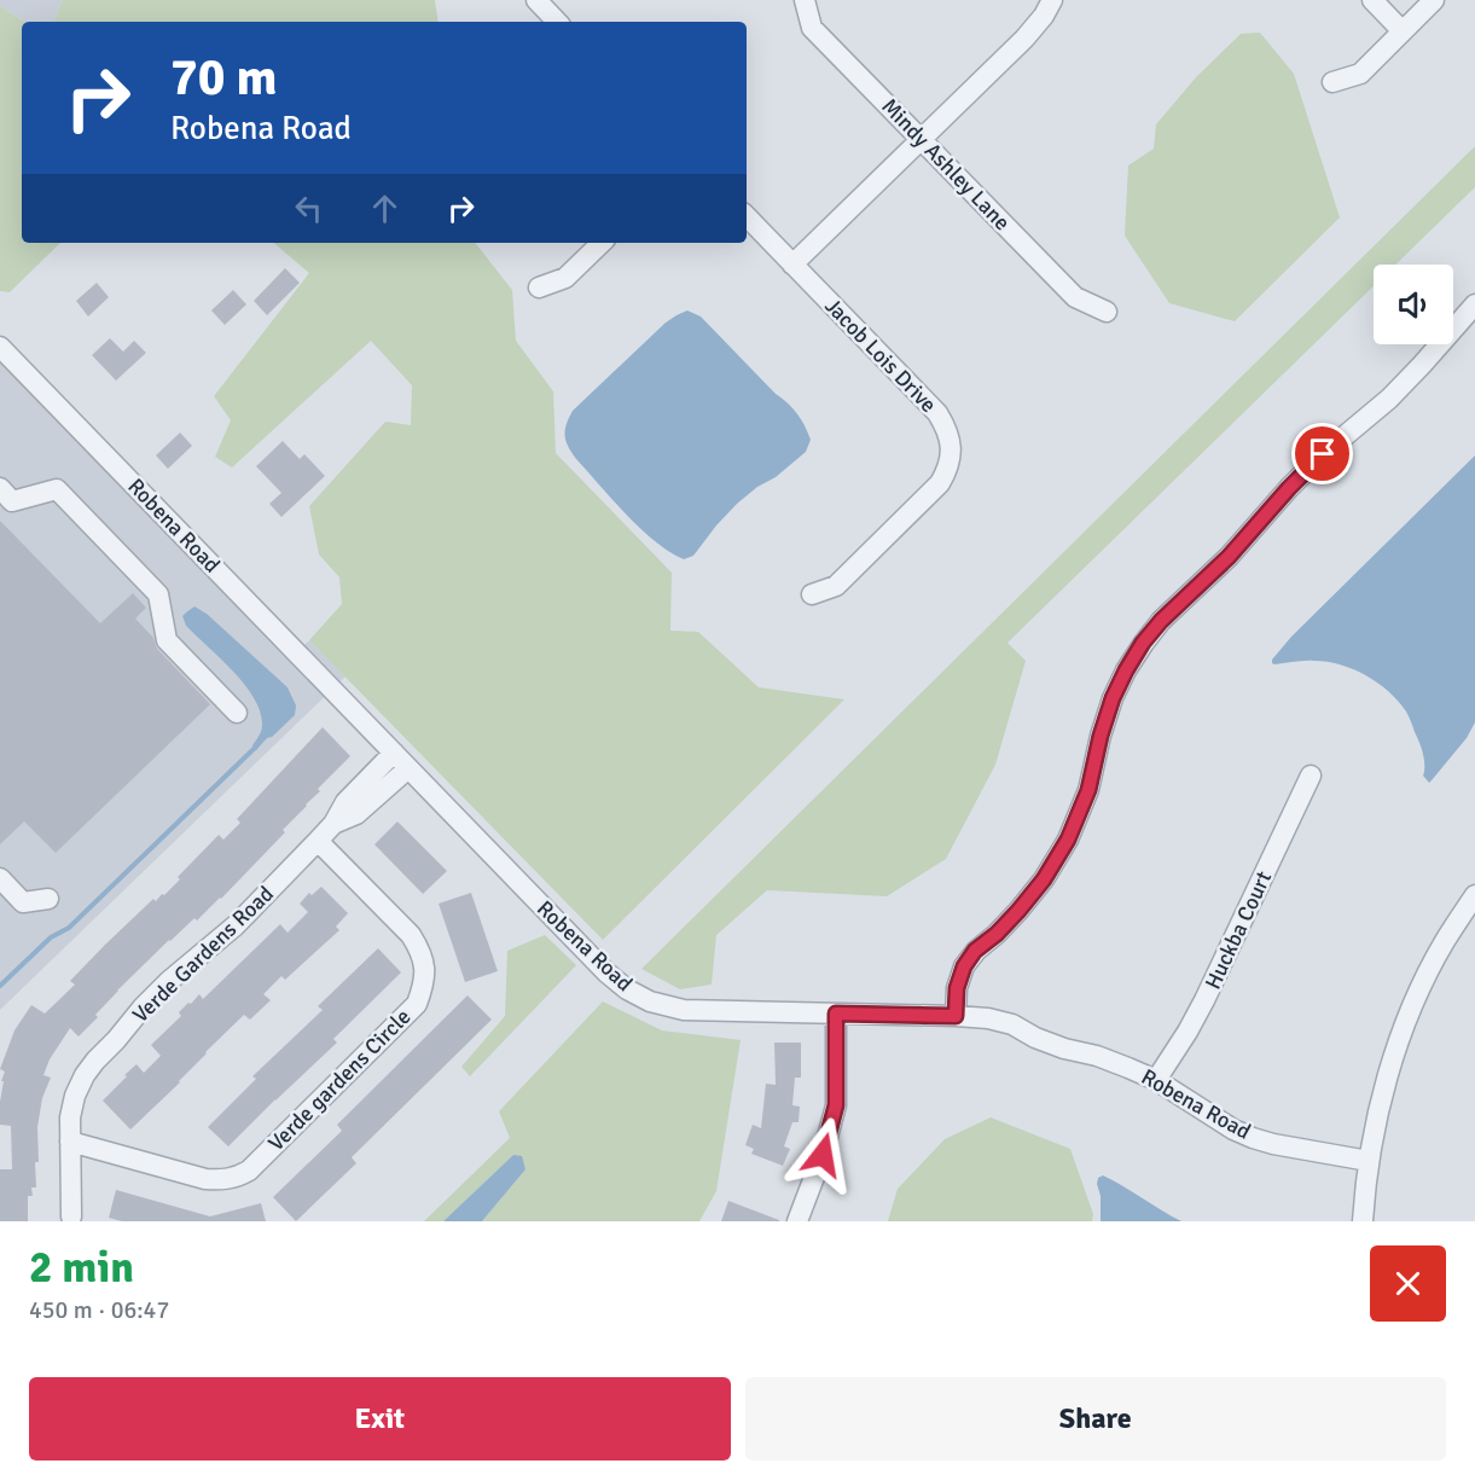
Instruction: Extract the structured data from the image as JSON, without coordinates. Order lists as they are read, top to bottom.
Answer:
{
  "streets": {
    "street": [
      "Mindy Ashley Lane",
      "Jacob Lois Drive",
      "Robena Road",
      "Huckba Court",
      "Verde Gardens Road",
      "Verde gardens Circle"
    ]
  },
  "crossings": [
    ["Robena Road", "Huckba Court"],
    ["Robena Road", "Verde Gardens Road"],
    ["Verde Gardens Road", "Verde gardens Circle"]
  ],
  "page": {
    "turn": ["70 m", "Robena Road"],
    "heading": ["2 min", "450 m · 06:47"],
    "buttons": ["Exit", "Share"]
  }
}
